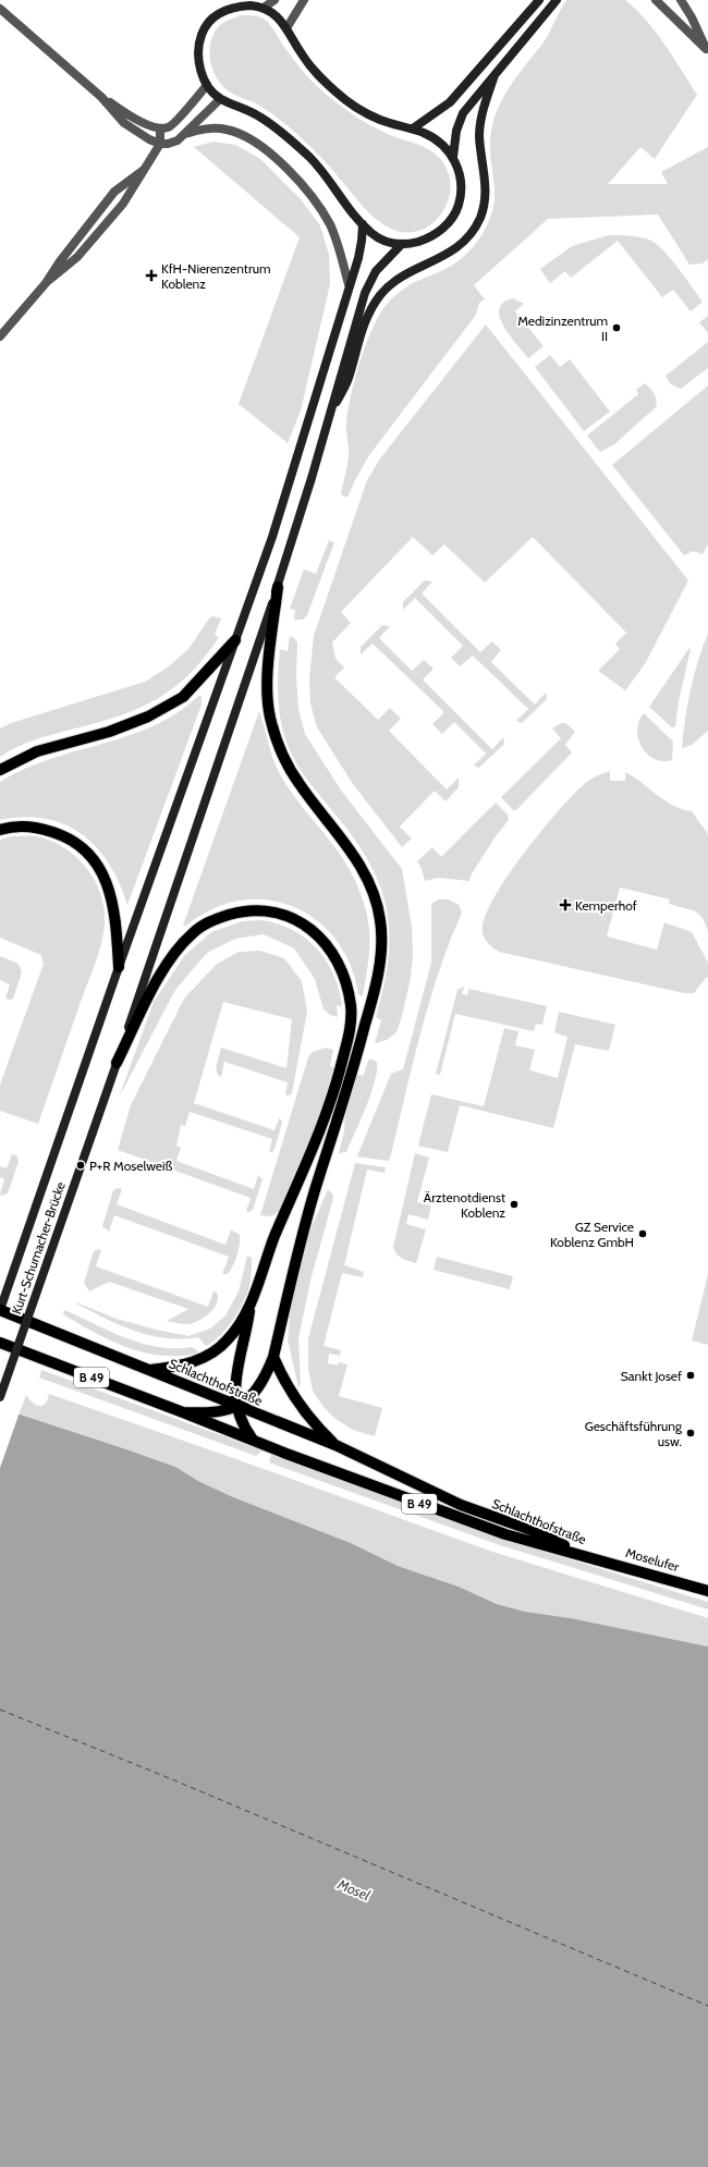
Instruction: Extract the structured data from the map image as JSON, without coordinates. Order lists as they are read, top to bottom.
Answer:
{
  "streets": {
    "main road": [
      "Kurt-Schumacher-Brücke",
      "B 49",
      "Schlachthofstraße",
      "Moselufer"
    ]
  },
  "crossings": [
    ["Kurt-Schumacher-Brücke", "Schlachthofstraße"],
    ["Schlachthofstraße", "Moselufer"]
  ],
  "water": ["Mosel"],
  "places": {
    "health": ["KfH-Nierenzentrum Koblenz", "Kemperhof"],
    "other": [
      "Medizinzentrum II",
      "P+R Moselweiß",
      "Ärztenotdienst Koblenz",
      "GZ Service Koblenz GmbH",
      "Sankt Josef",
      "Geschäftsführung usw."
    ]
  }
}
